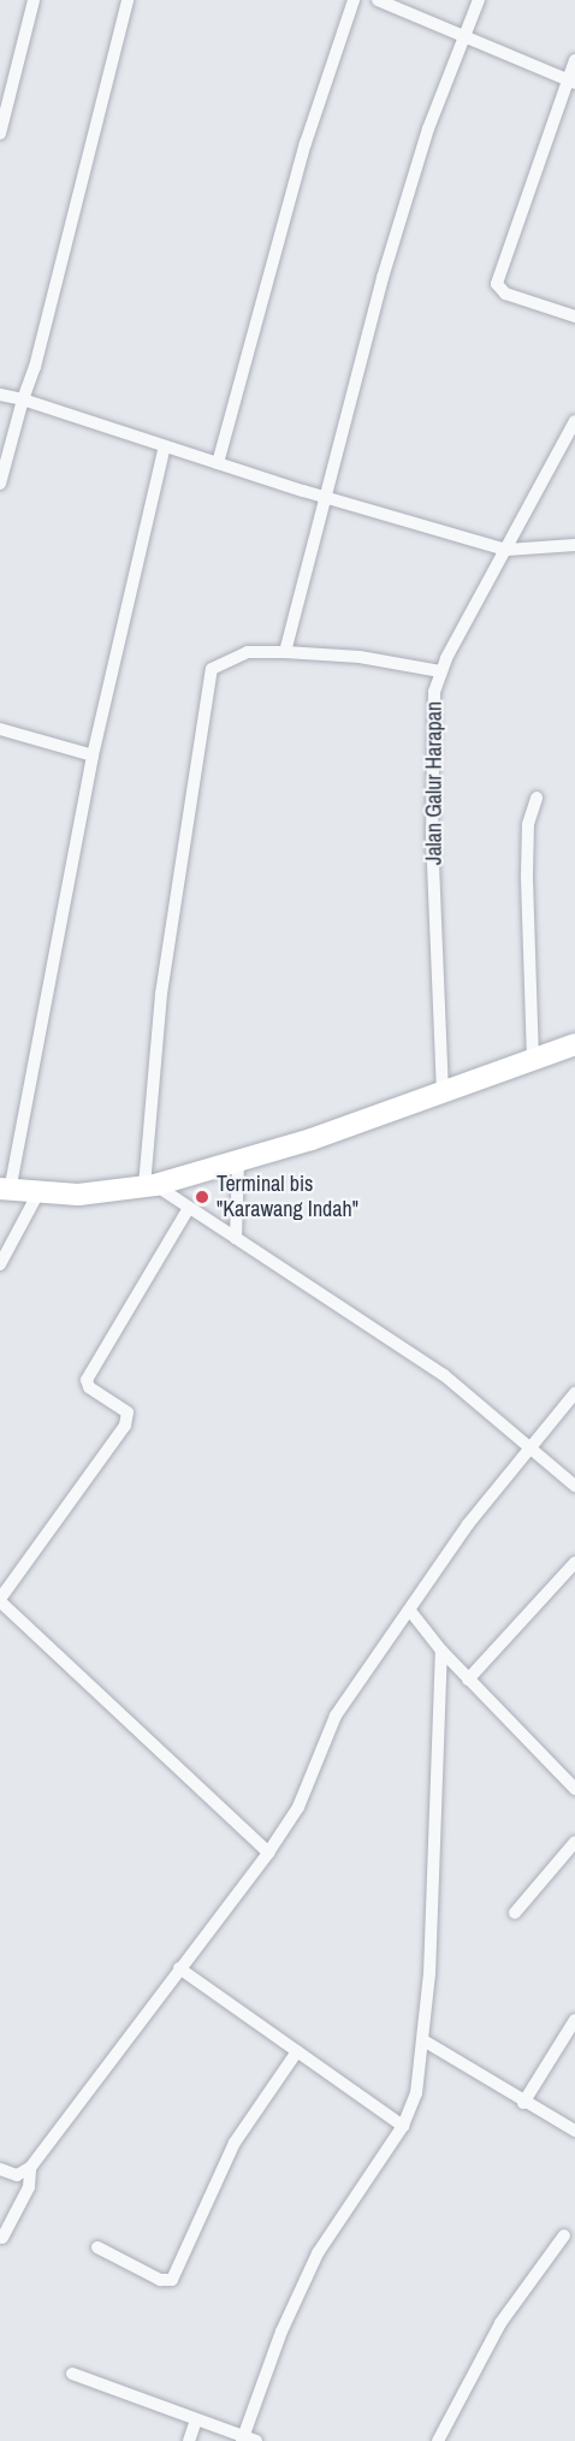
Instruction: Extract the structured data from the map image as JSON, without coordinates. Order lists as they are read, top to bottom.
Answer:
{
  "streets": {
    "street": ["Jalan Galur Harapan"]
  },
  "places": ["Terminal bis \"Karawang Indah\""]
}
